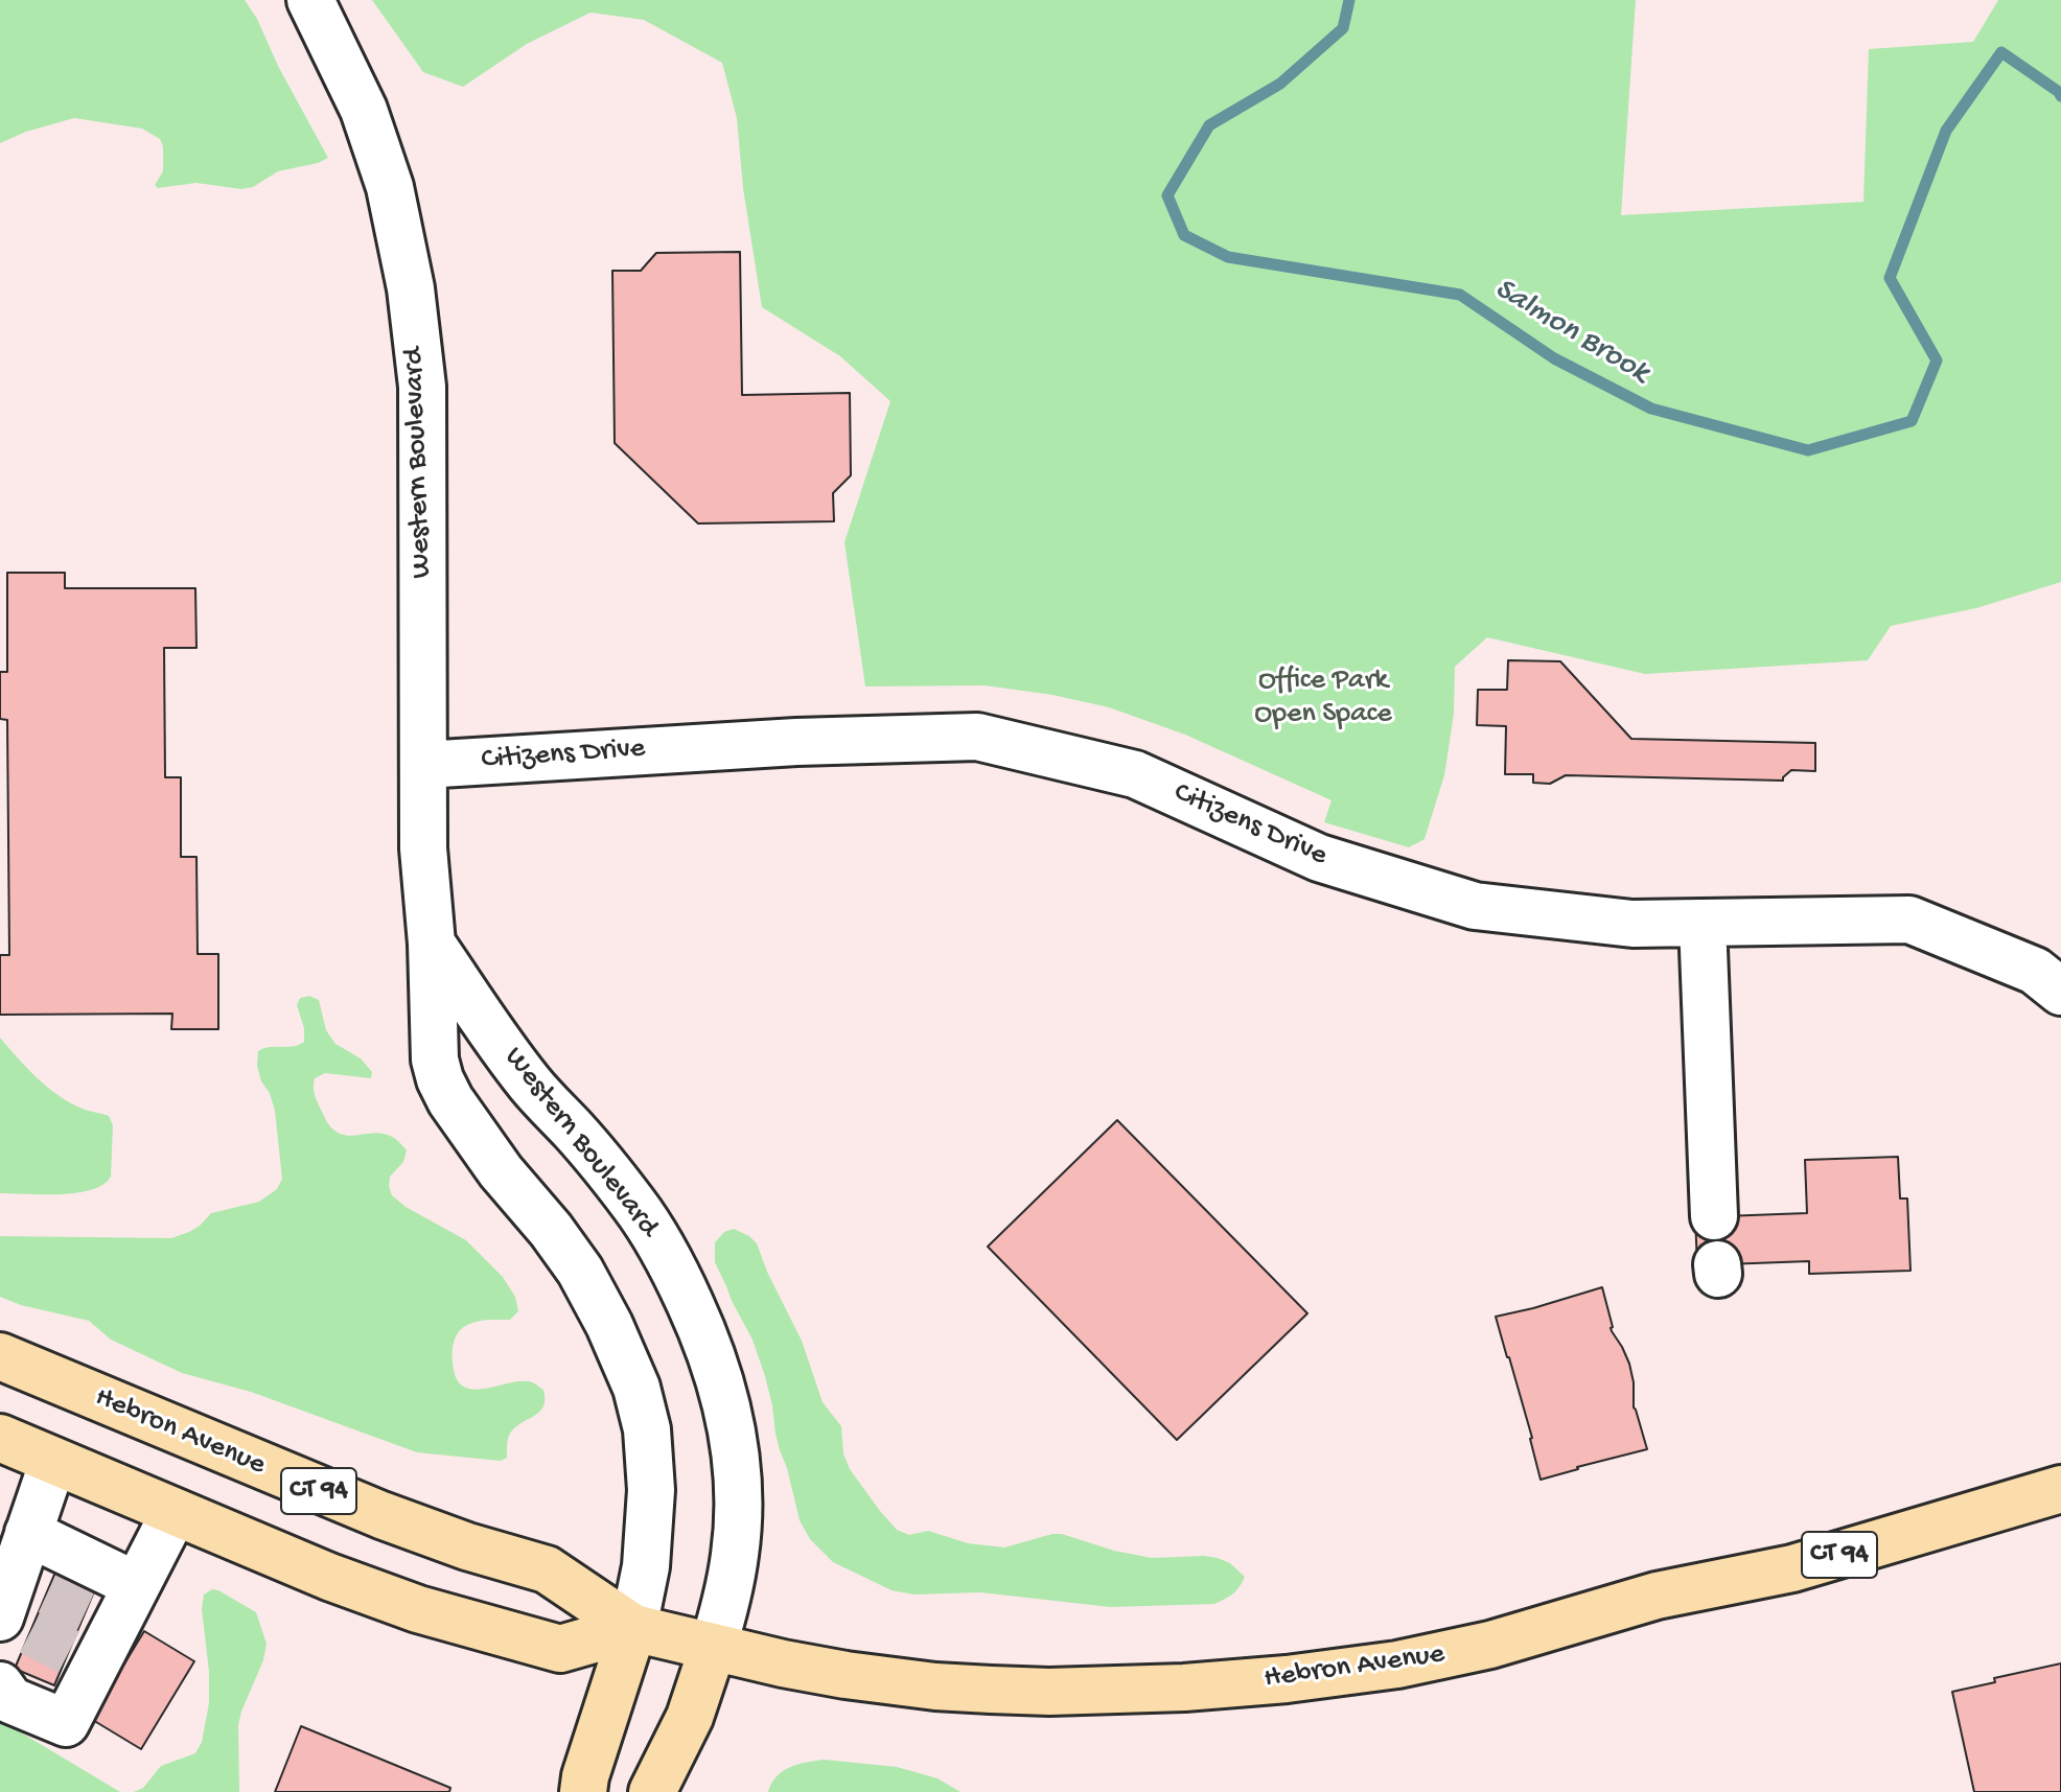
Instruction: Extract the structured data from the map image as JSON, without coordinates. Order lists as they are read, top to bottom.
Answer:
{
  "streets": {
    "main road": ["Hebron Avenue", "CT 94"],
    "street": ["Western Boulevard", "Citizens Drive"]
  },
  "crossings": [
    ["Western Boulevard", "Citizens Drive"],
    ["Western Boulevard", "Hebron Avenue"]
  ],
  "water": ["Salmon Brook"],
  "parks": ["Office Park Open Space"]
}
